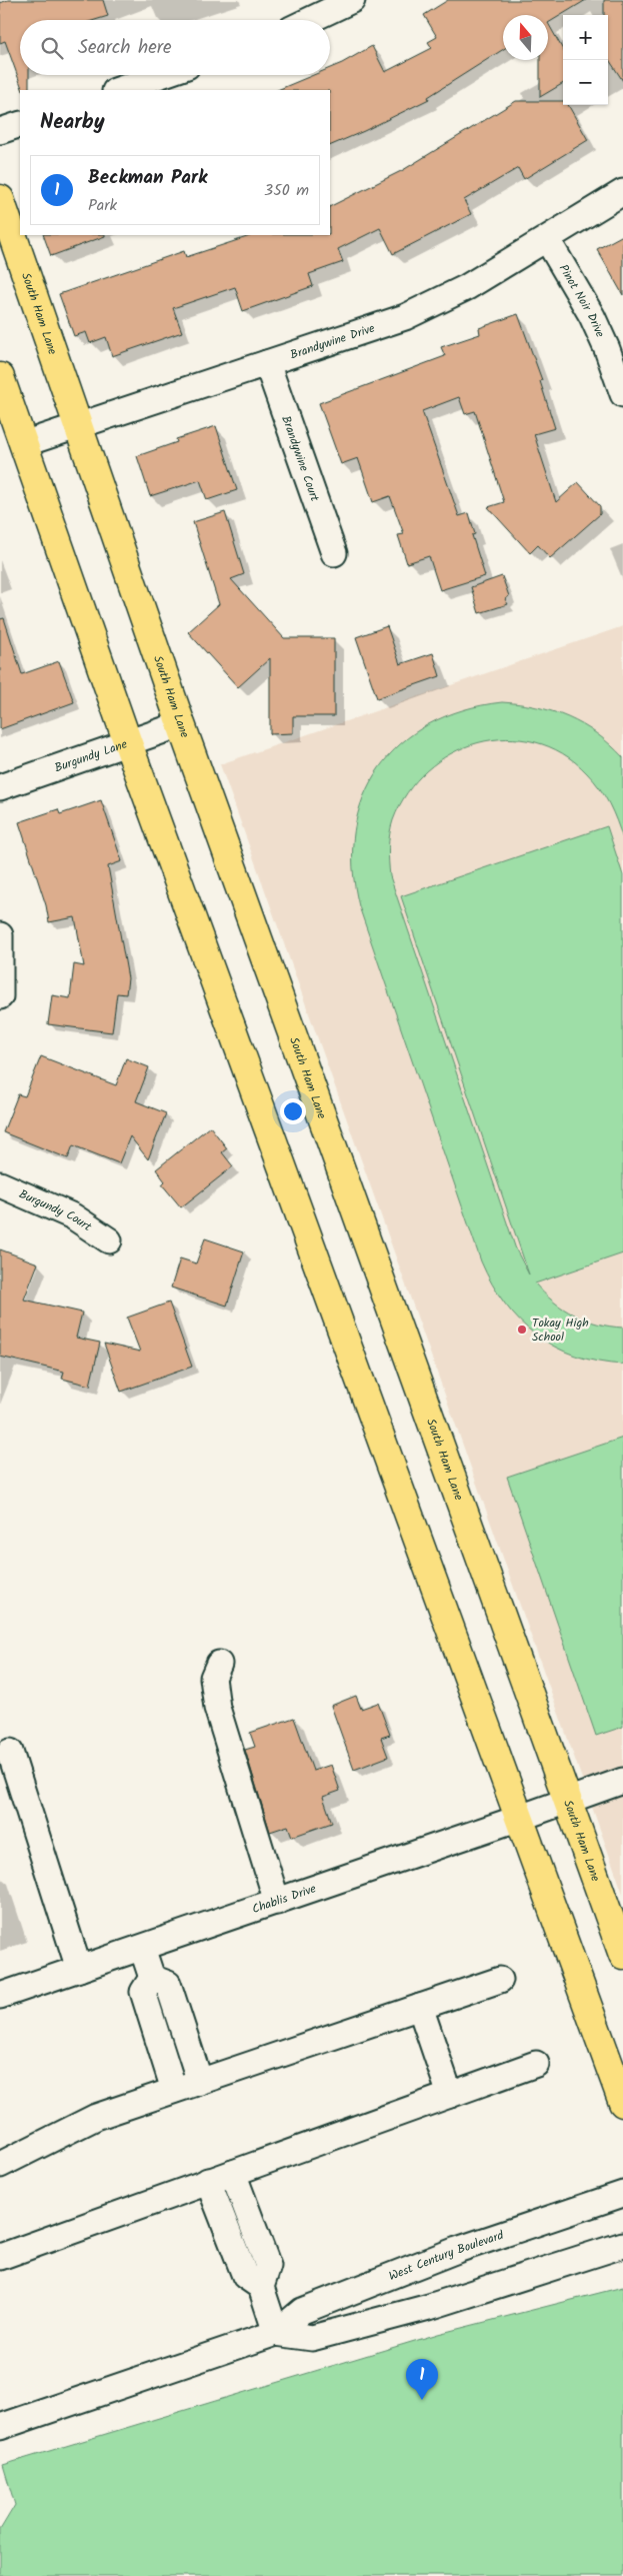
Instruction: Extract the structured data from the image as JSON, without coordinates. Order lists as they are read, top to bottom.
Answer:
{
  "streets": {
    "main road": ["South Ham Lane"],
    "street": [
      "Pinot Noir Drive",
      "Brandywine Drive",
      "Brandywine Court",
      "Burgundy Lane",
      "Burgundy Court",
      "Chablis Drive",
      "West Century Boulevard"
    ]
  },
  "crossings": [
    ["Pinot Noir Drive", "Brandywine Drive"],
    ["South Ham Lane", "Brandywine Drive"],
    ["South Ham Lane", "Burgundy Lane"],
    ["South Ham Lane", "Chablis Drive"],
    ["Brandywine Drive", "Brandywine Court"]
  ],
  "places": ["Tokay High School"],
  "north": "top",
  "page": {
    "map_buttons": ["+", "−"],
    "search": "Search here",
    "heading": "Nearby",
    "list": [
      {
        "mark": "1",
        "name": "Beckman Park",
        "note": "Park",
        "value": "350 m"
      }
    ],
    "pins": "1"
  }
}
